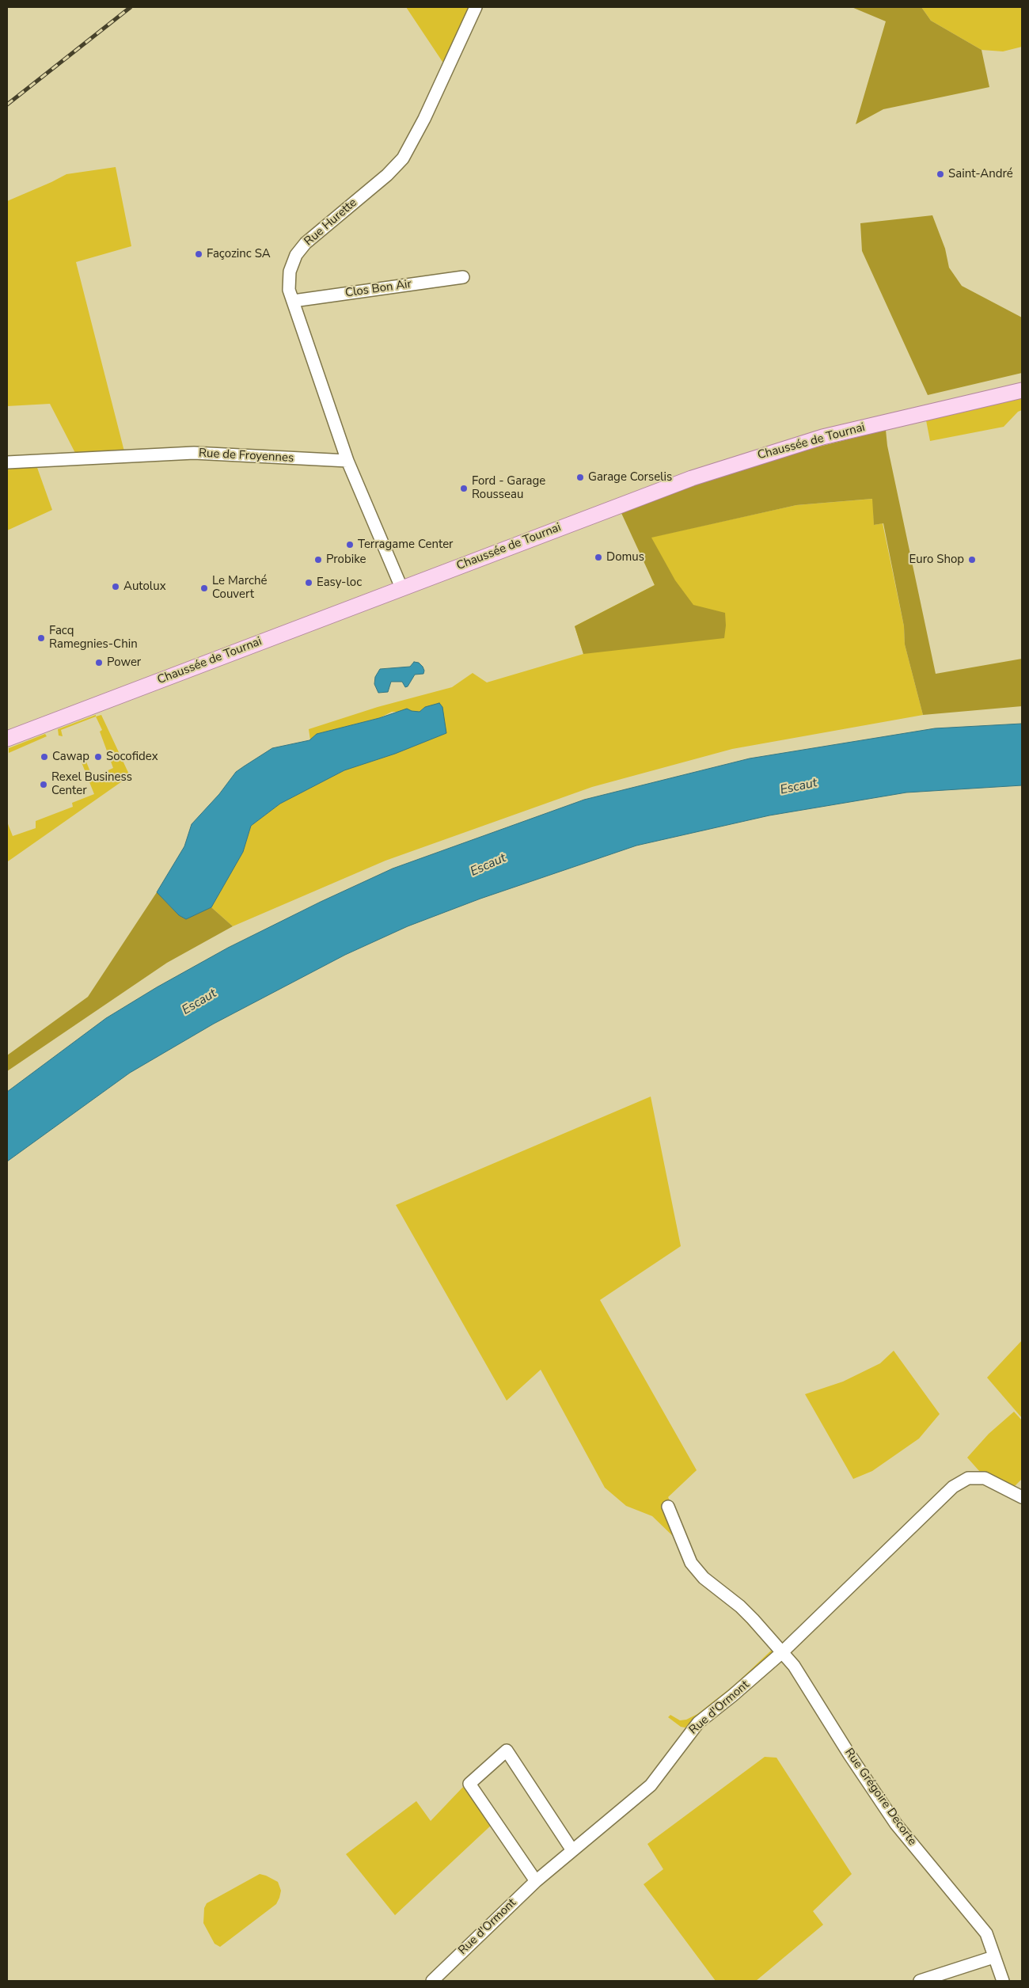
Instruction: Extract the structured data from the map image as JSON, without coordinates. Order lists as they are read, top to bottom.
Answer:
{
  "streets": {
    "main road": ["Chaussée de Tournai"],
    "street": [
      "Rue Hurette",
      "Clos Bon Air",
      "Rue de Froyennes",
      "Rue d'Ormont",
      "Rue Grégoire Decorte"
    ]
  },
  "crossings": [
    ["Rue Hurette", "Clos Bon Air"],
    ["Rue Hurette", "Rue de Froyennes"],
    ["Rue d'Ormont", "Rue Grégoire Decorte"]
  ],
  "water": ["Escaut"],
  "places": [
    "Saint-André",
    "Façozinc SA",
    "Garage Corselis",
    "Ford - Garage Rousseau",
    "Terragame Center",
    "Domus",
    "Probike",
    "Euro Shop",
    "Easy-loc",
    "Autolux",
    "Le Marché Couvert",
    "Facq Ramegnies-Chin",
    "Power",
    "Cawap",
    "Socofidex",
    "Rexel Business Center"
  ]
}
